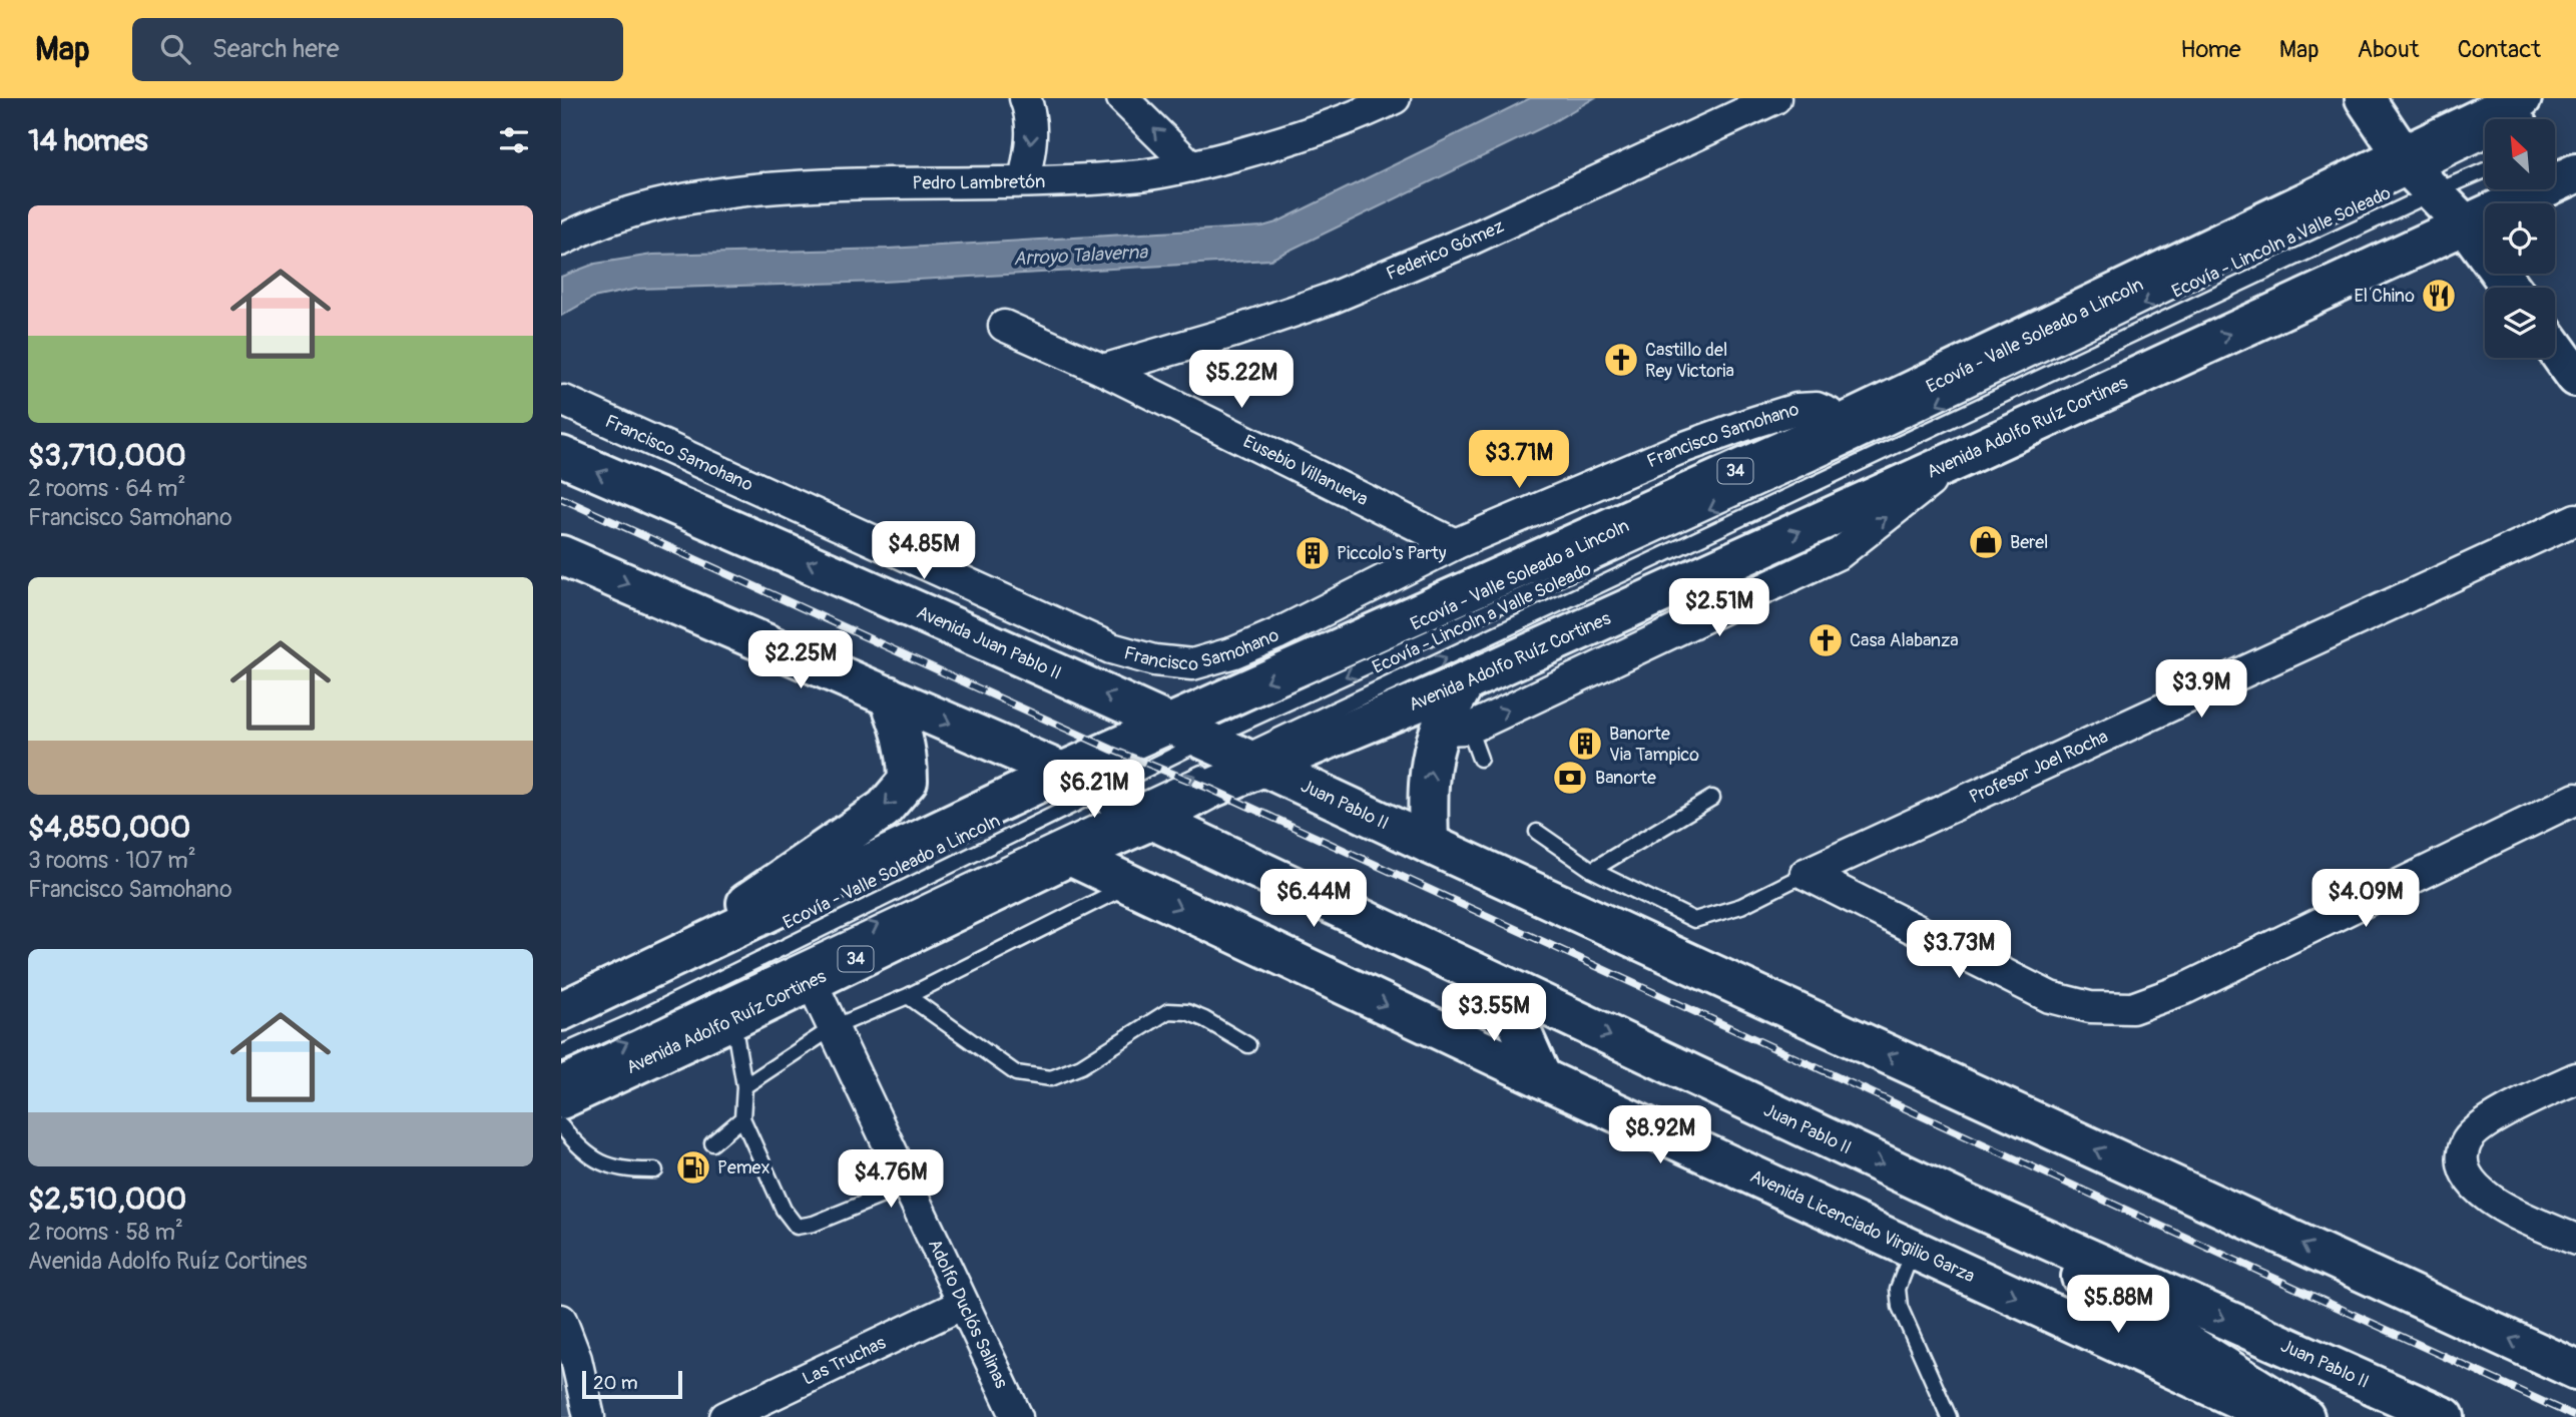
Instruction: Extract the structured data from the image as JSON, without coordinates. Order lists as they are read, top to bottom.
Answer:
{
  "streets": {
    "main road": [
      "Avenida Adolfo Ruíz Cortines",
      "34",
      "Avenida Juan Pablo II",
      "Juan Pablo II",
      "Avenida Licenciado Virgilio Garza"
    ],
    "street": [
      "Pedro Lambretón",
      "Federico Gómez",
      "Francisco Samohano",
      "Eusebio Villanueva",
      "Profesor Joel Rocha",
      "Adolfo Duclós Salinas",
      "Las Truchas"
    ],
    "lane": ["Ecovía - Lincoln a Valle Soleado", "Ecovía - Valle Soleado a Lincoln"]
  },
  "crossings": [
    ["Ecovía - Lincoln a Valle Soleado", "Ecovía - Valle Soleado a Lincoln"],
    ["Ecovía - Lincoln a Valle Soleado", "Avenida Adolfo Ruíz Cortines"],
    ["Ecovía - Lincoln a Valle Soleado", "34"],
    ["Ecovía - Lincoln a Valle Soleado", "Avenida Juan Pablo II"],
    ["Ecovía - Lincoln a Valle Soleado", "Juan Pablo II"],
    ["Federico Gómez", "Eusebio Villanueva"],
    ["Ecovía - Valle Soleado a Lincoln", "Avenida Adolfo Ruíz Cortines"],
    ["Ecovía - Valle Soleado a Lincoln", "34"],
    ["Ecovía - Valle Soleado a Lincoln", "Avenida Juan Pablo II"],
    ["Ecovía - Valle Soleado a Lincoln", "Juan Pablo II"],
    ["Avenida Adolfo Ruíz Cortines", "Avenida Juan Pablo II"],
    ["Avenida Adolfo Ruíz Cortines", "Juan Pablo II"],
    ["Avenida Adolfo Ruíz Cortines", "Avenida Licenciado Virgilio Garza"],
    ["Avenida Adolfo Ruíz Cortines", "Adolfo Duclós Salinas"],
    ["Francisco Samohano", "Eusebio Villanueva"],
    ["Francisco Samohano", "34"],
    ["34", "Avenida Juan Pablo II"],
    ["34", "Juan Pablo II"],
    ["Avenida Juan Pablo II", "Juan Pablo II"],
    ["Adolfo Duclós Salinas", "Las Truchas"]
  ],
  "one_way": ["Ecovía - Lincoln a Valle Soleado", "Ecovía - Valle Soleado a Lincoln"],
  "water": ["Arroyo Talaverna"],
  "places": {
    "restaurant": ["El Chino"],
    "church": ["Castillo del Rey Victoria", "Casa Alabanza"],
    "shop": ["Berel"],
    "building": ["Piccolo's Party", "Banorte Via Tampico"],
    "bank": ["Banorte"],
    "fuel station": ["Pemex"]
  },
  "scale_bar": "20 m",
  "north": "top left",
  "page": {
    "header": "Map",
    "search": "Search here",
    "nav": [
      "Home",
      "Map",
      "About",
      "Contact"
    ],
    "heading": "14 homes",
    "list": [
      {
        "name": "$3,710,000",
        "note": "2 rooms · 64 m² · Francisco Samohano"
      },
      {
        "name": "$4,850,000",
        "note": "3 rooms · 107 m² · Francisco Samohano"
      },
      {
        "name": "$2,510,000",
        "note": "2 rooms · 58 m² · Avenida Adolfo Ruíz Cortines"
      }
    ],
    "price": [
      "$5.22M",
      "$3.71M",
      "$4.85M",
      "$2.51M",
      "$2.25M",
      "$3.9M",
      "$6.21M",
      "$6.44M",
      "$4.09M",
      "$3.73M",
      "$3.55M",
      "$8.92M",
      "$4.76M",
      "$5.88M"
    ],
    "scale": "20 m"
  }
}
